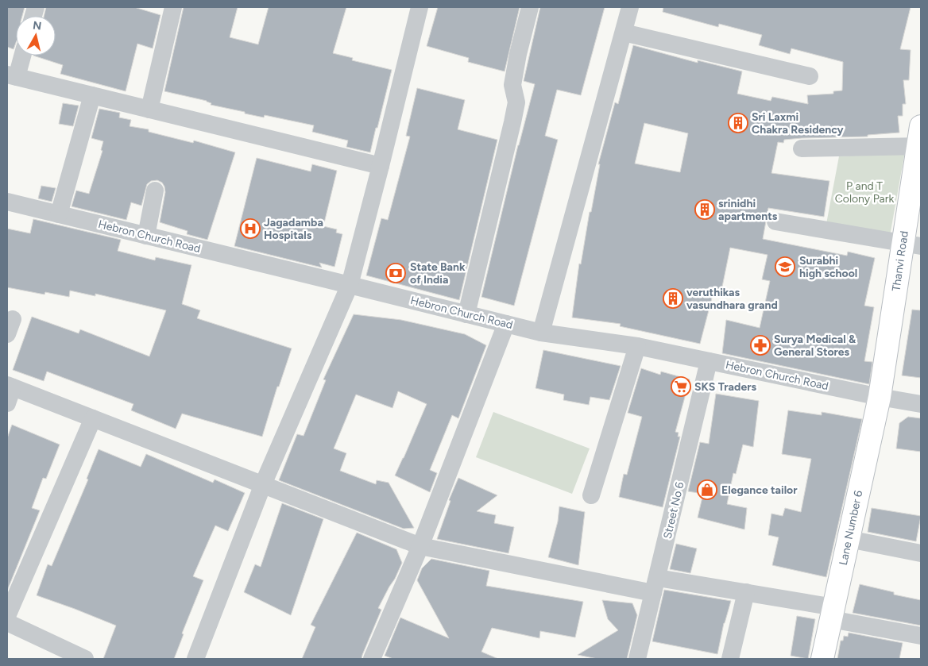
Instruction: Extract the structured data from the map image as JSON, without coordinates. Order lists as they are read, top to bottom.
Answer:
{
  "streets": {
    "street": [
      "Hebron Church Road",
      "Thanvi Road",
      "Street No 6",
      "Lane Number 6"
    ]
  },
  "crossings": [
    ["Hebron Church Road", "Thanvi Road"],
    ["Hebron Church Road", "Street No 6"],
    ["Hebron Church Road", "Lane Number 6"],
    ["Thanvi Road", "Lane Number 6"]
  ],
  "parks": ["P and T Colony Park"],
  "places": {
    "building": ["Sri Laxmi Chakra Residency", "srinidhi apartments", "veruthikas vasundhara grand"],
    "hospital": ["Jagadamba Hospitals"],
    "school or university": ["Surabhi high school"],
    "bank": ["State Bank of India"],
    "pharmacy": ["Surya Medical & General Stores"],
    "supermarket": ["SKS Traders"],
    "shop": ["Elegance tailor"]
  },
  "north": "top"
}
